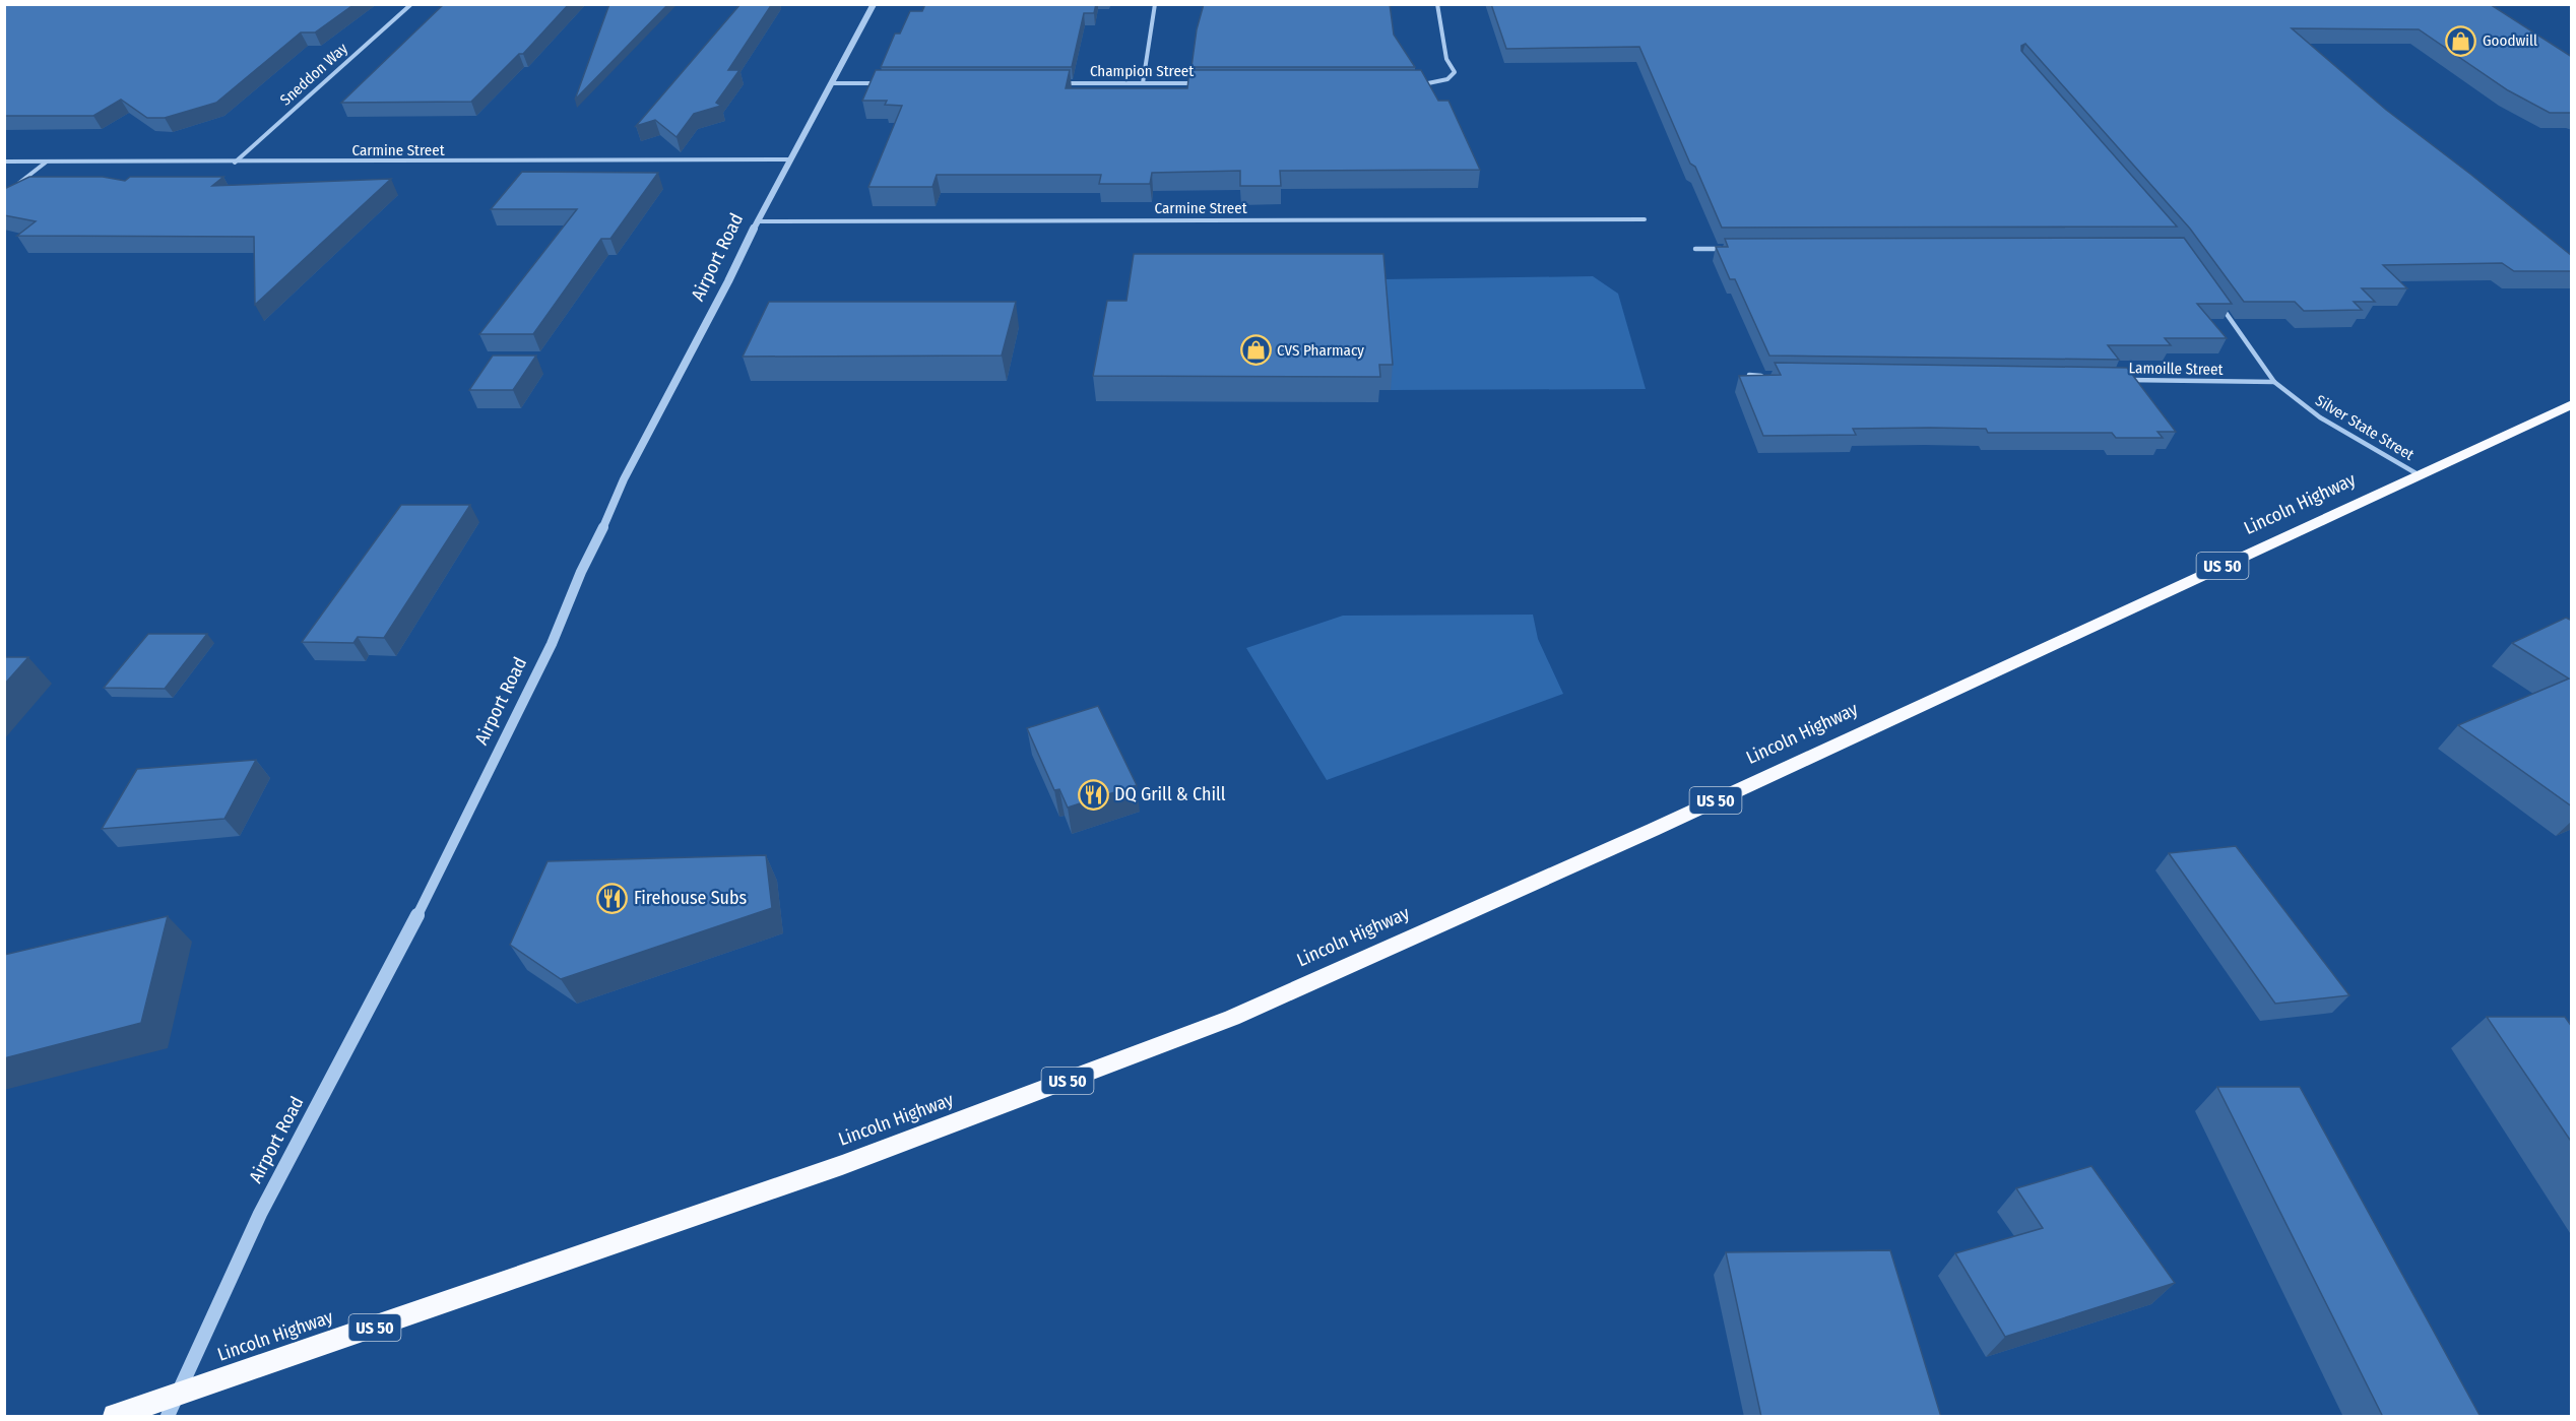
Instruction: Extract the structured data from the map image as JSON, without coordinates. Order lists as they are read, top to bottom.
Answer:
{
  "streets": {
    "highway": ["Lincoln Highway", "US 50"],
    "street": [
      "Champion Street",
      "Sneddon Way",
      "Carmine Street",
      "Airport Road",
      "Lamoille Street",
      "Silver State Street"
    ]
  },
  "crossings": [
    ["Sneddon Way", "Carmine Street"],
    ["Carmine Street", "Airport Road"],
    ["Airport Road", "Lincoln Highway"],
    ["Lamoille Street", "Silver State Street"],
    ["Silver State Street", "Lincoln Highway"]
  ],
  "places": {
    "shop": ["Goodwill", "CVS Pharmacy"],
    "restaurant": ["DQ Grill & Chill", "Firehouse Subs"]
  }
}
